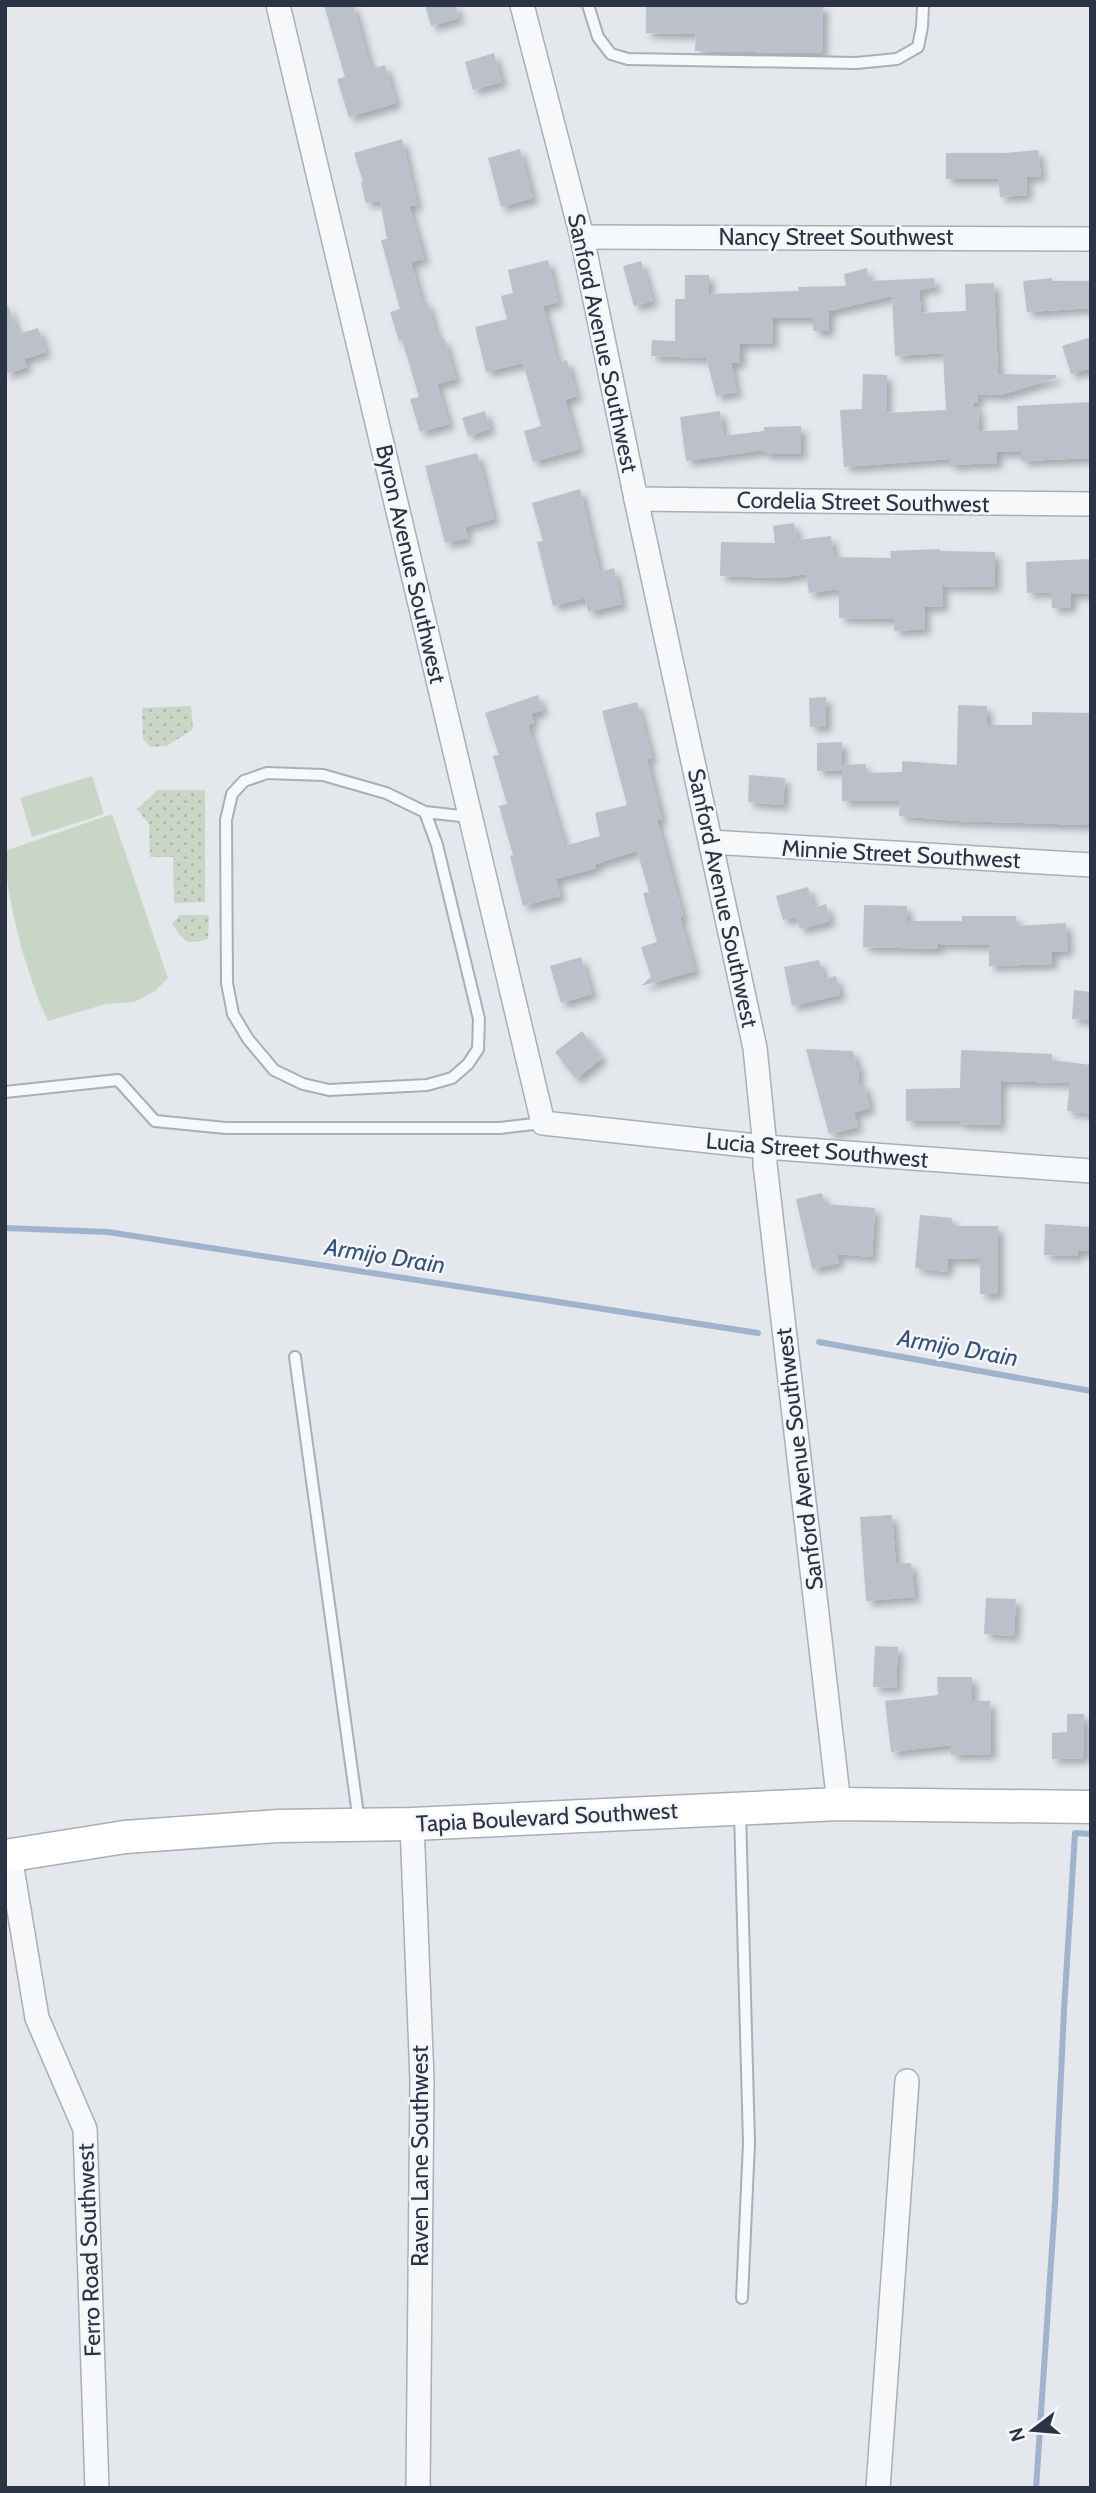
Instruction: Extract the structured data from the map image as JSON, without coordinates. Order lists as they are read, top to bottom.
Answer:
{
  "streets": {
    "street": [
      "Nancy Street Southwest",
      "Sanford Avenue Southwest",
      "Cordelia Street Southwest",
      "Byron Avenue Southwest",
      "Minnie Street Southwest",
      "Lucia Street Southwest",
      "Tapia Boulevard Southwest",
      "Raven Lane Southwest",
      "Ferro Road Southwest"
    ]
  },
  "crossings": [
    ["Nancy Street Southwest", "Sanford Avenue Southwest"],
    ["Sanford Avenue Southwest", "Cordelia Street Southwest"],
    ["Sanford Avenue Southwest", "Minnie Street Southwest"],
    ["Sanford Avenue Southwest", "Lucia Street Southwest"],
    ["Sanford Avenue Southwest", "Tapia Boulevard Southwest"],
    ["Byron Avenue Southwest", "Lucia Street Southwest"],
    ["Tapia Boulevard Southwest", "Raven Lane Southwest"],
    ["Tapia Boulevard Southwest", "Ferro Road Southwest"]
  ],
  "water": ["Armijo Drain"],
  "north": "left"
}
